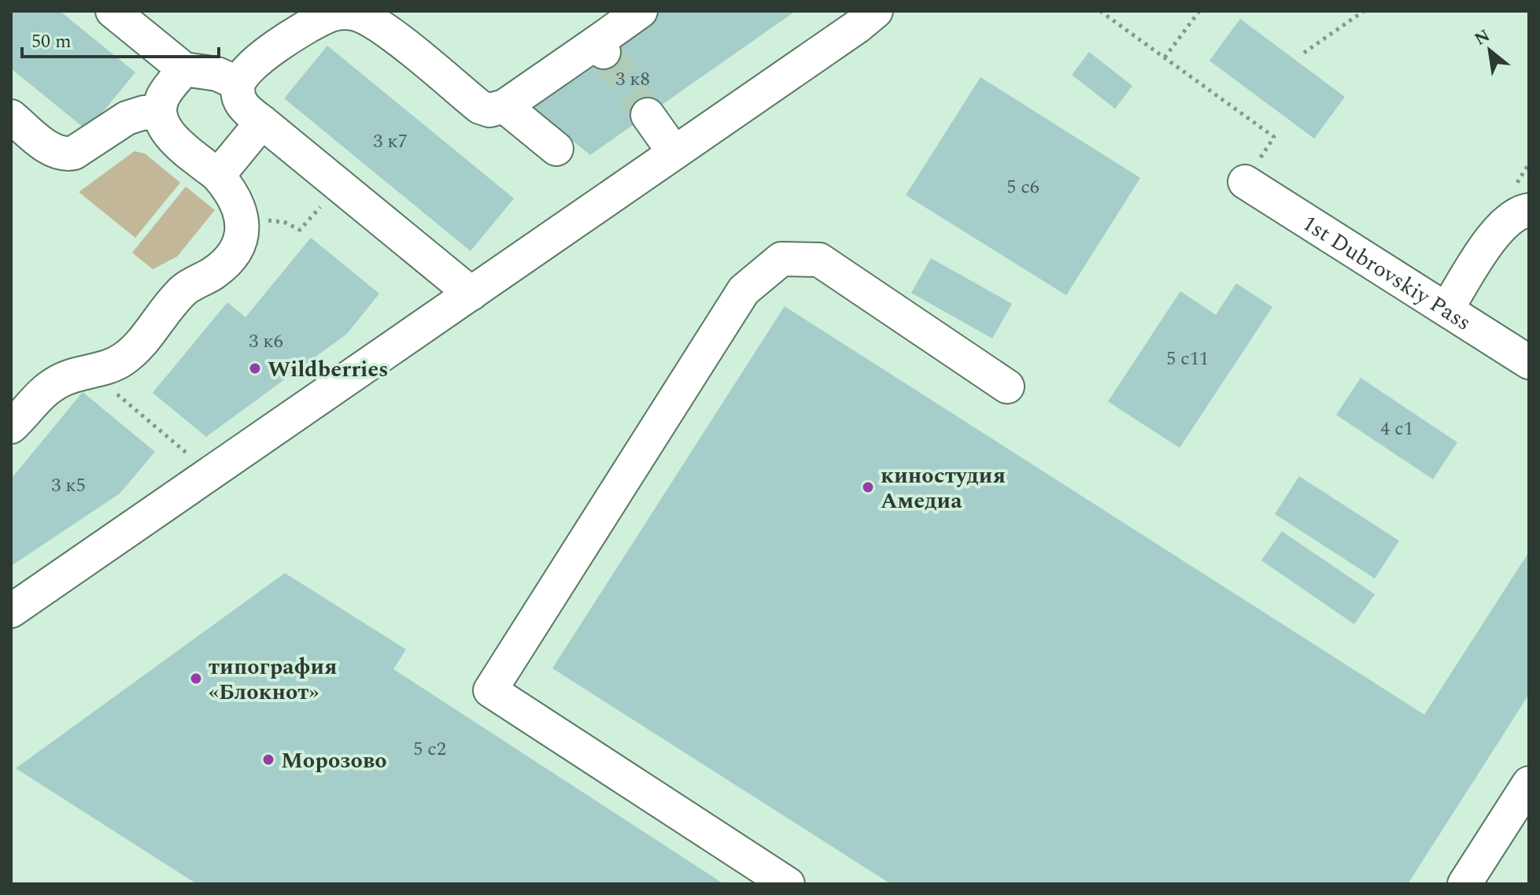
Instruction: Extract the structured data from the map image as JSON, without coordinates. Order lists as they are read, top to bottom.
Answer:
{
  "streets": {
    "street": ["1st Dubrovskiy Pass"]
  },
  "places": [
    "Wildberries",
    "киностудия Амедиа",
    "типография «Блокнот»",
    "Морозово"
  ],
  "house_numbers": [
    "3 к8",
    "3 к7",
    "5 с6",
    "3 к6",
    "5 с11",
    "4 с1",
    "3 к5",
    "5 с2"
  ],
  "scale_bar": "50 m",
  "north": "top left"
}
